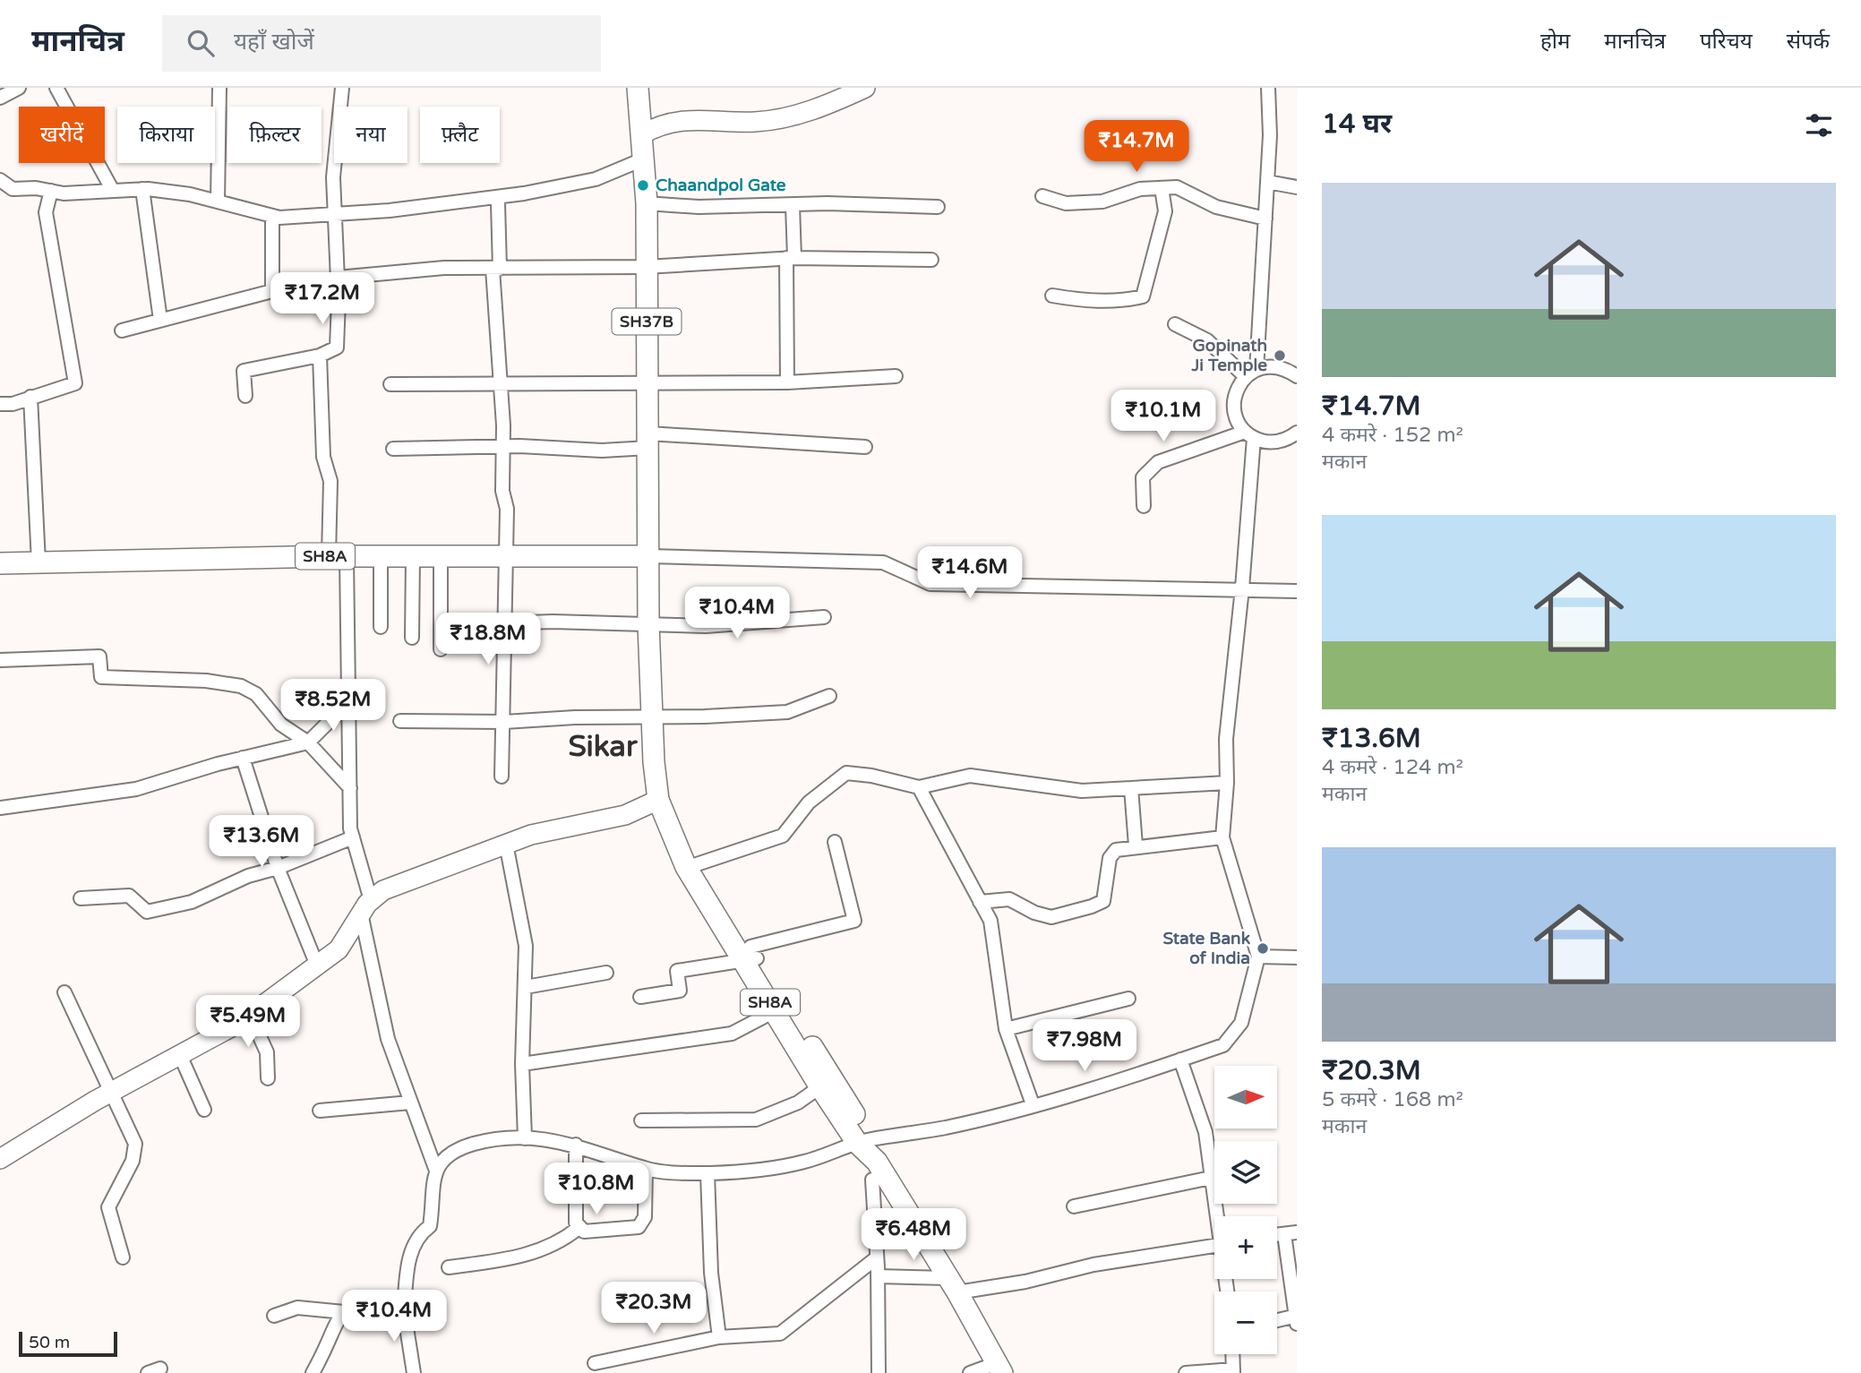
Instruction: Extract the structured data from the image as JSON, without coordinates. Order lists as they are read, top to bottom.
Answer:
{
  "streets": {
    "main road": ["SH37B", "SH8A"]
  },
  "crossings": [
    ["SH37B", "SH8A"]
  ],
  "districts": ["Sikar"],
  "places": ["Chaandpol Gate", "Gopinath Ji Temple", "State Bank of India"],
  "scale_bar": "50 m",
  "north": "right",
  "page": {
    "header": "मानचित्र",
    "search": "यहाँ खोजें",
    "nav": [
      "होम",
      "मानचित्र",
      "परिचय",
      "संपर्क"
    ],
    "heading": "14 घर",
    "chip": [
      "खरीदें",
      "किराया",
      "फ़िल्टर",
      "नया",
      "फ़्लैट"
    ],
    "price": [
      "₹14.7M",
      "₹17.2M",
      "₹10.1M",
      "₹14.6M",
      "₹10.4M",
      "₹18.8M",
      "₹8.52M",
      "₹13.6M",
      "₹5.49M",
      "₹7.98M",
      "₹10.8M",
      "₹6.48M",
      "₹20.3M",
      "₹10.4M"
    ],
    "list": [
      {
        "name": "₹14.7M",
        "note": "4 कमरे · 152 m² · मकान"
      },
      {
        "name": "₹13.6M",
        "note": "4 कमरे · 124 m² · मकान"
      },
      {
        "name": "₹20.3M",
        "note": "5 कमरे · 168 m² · मकान"
      }
    ],
    "map_buttons": ["+", "−"],
    "scale": "50 m"
  }
}
